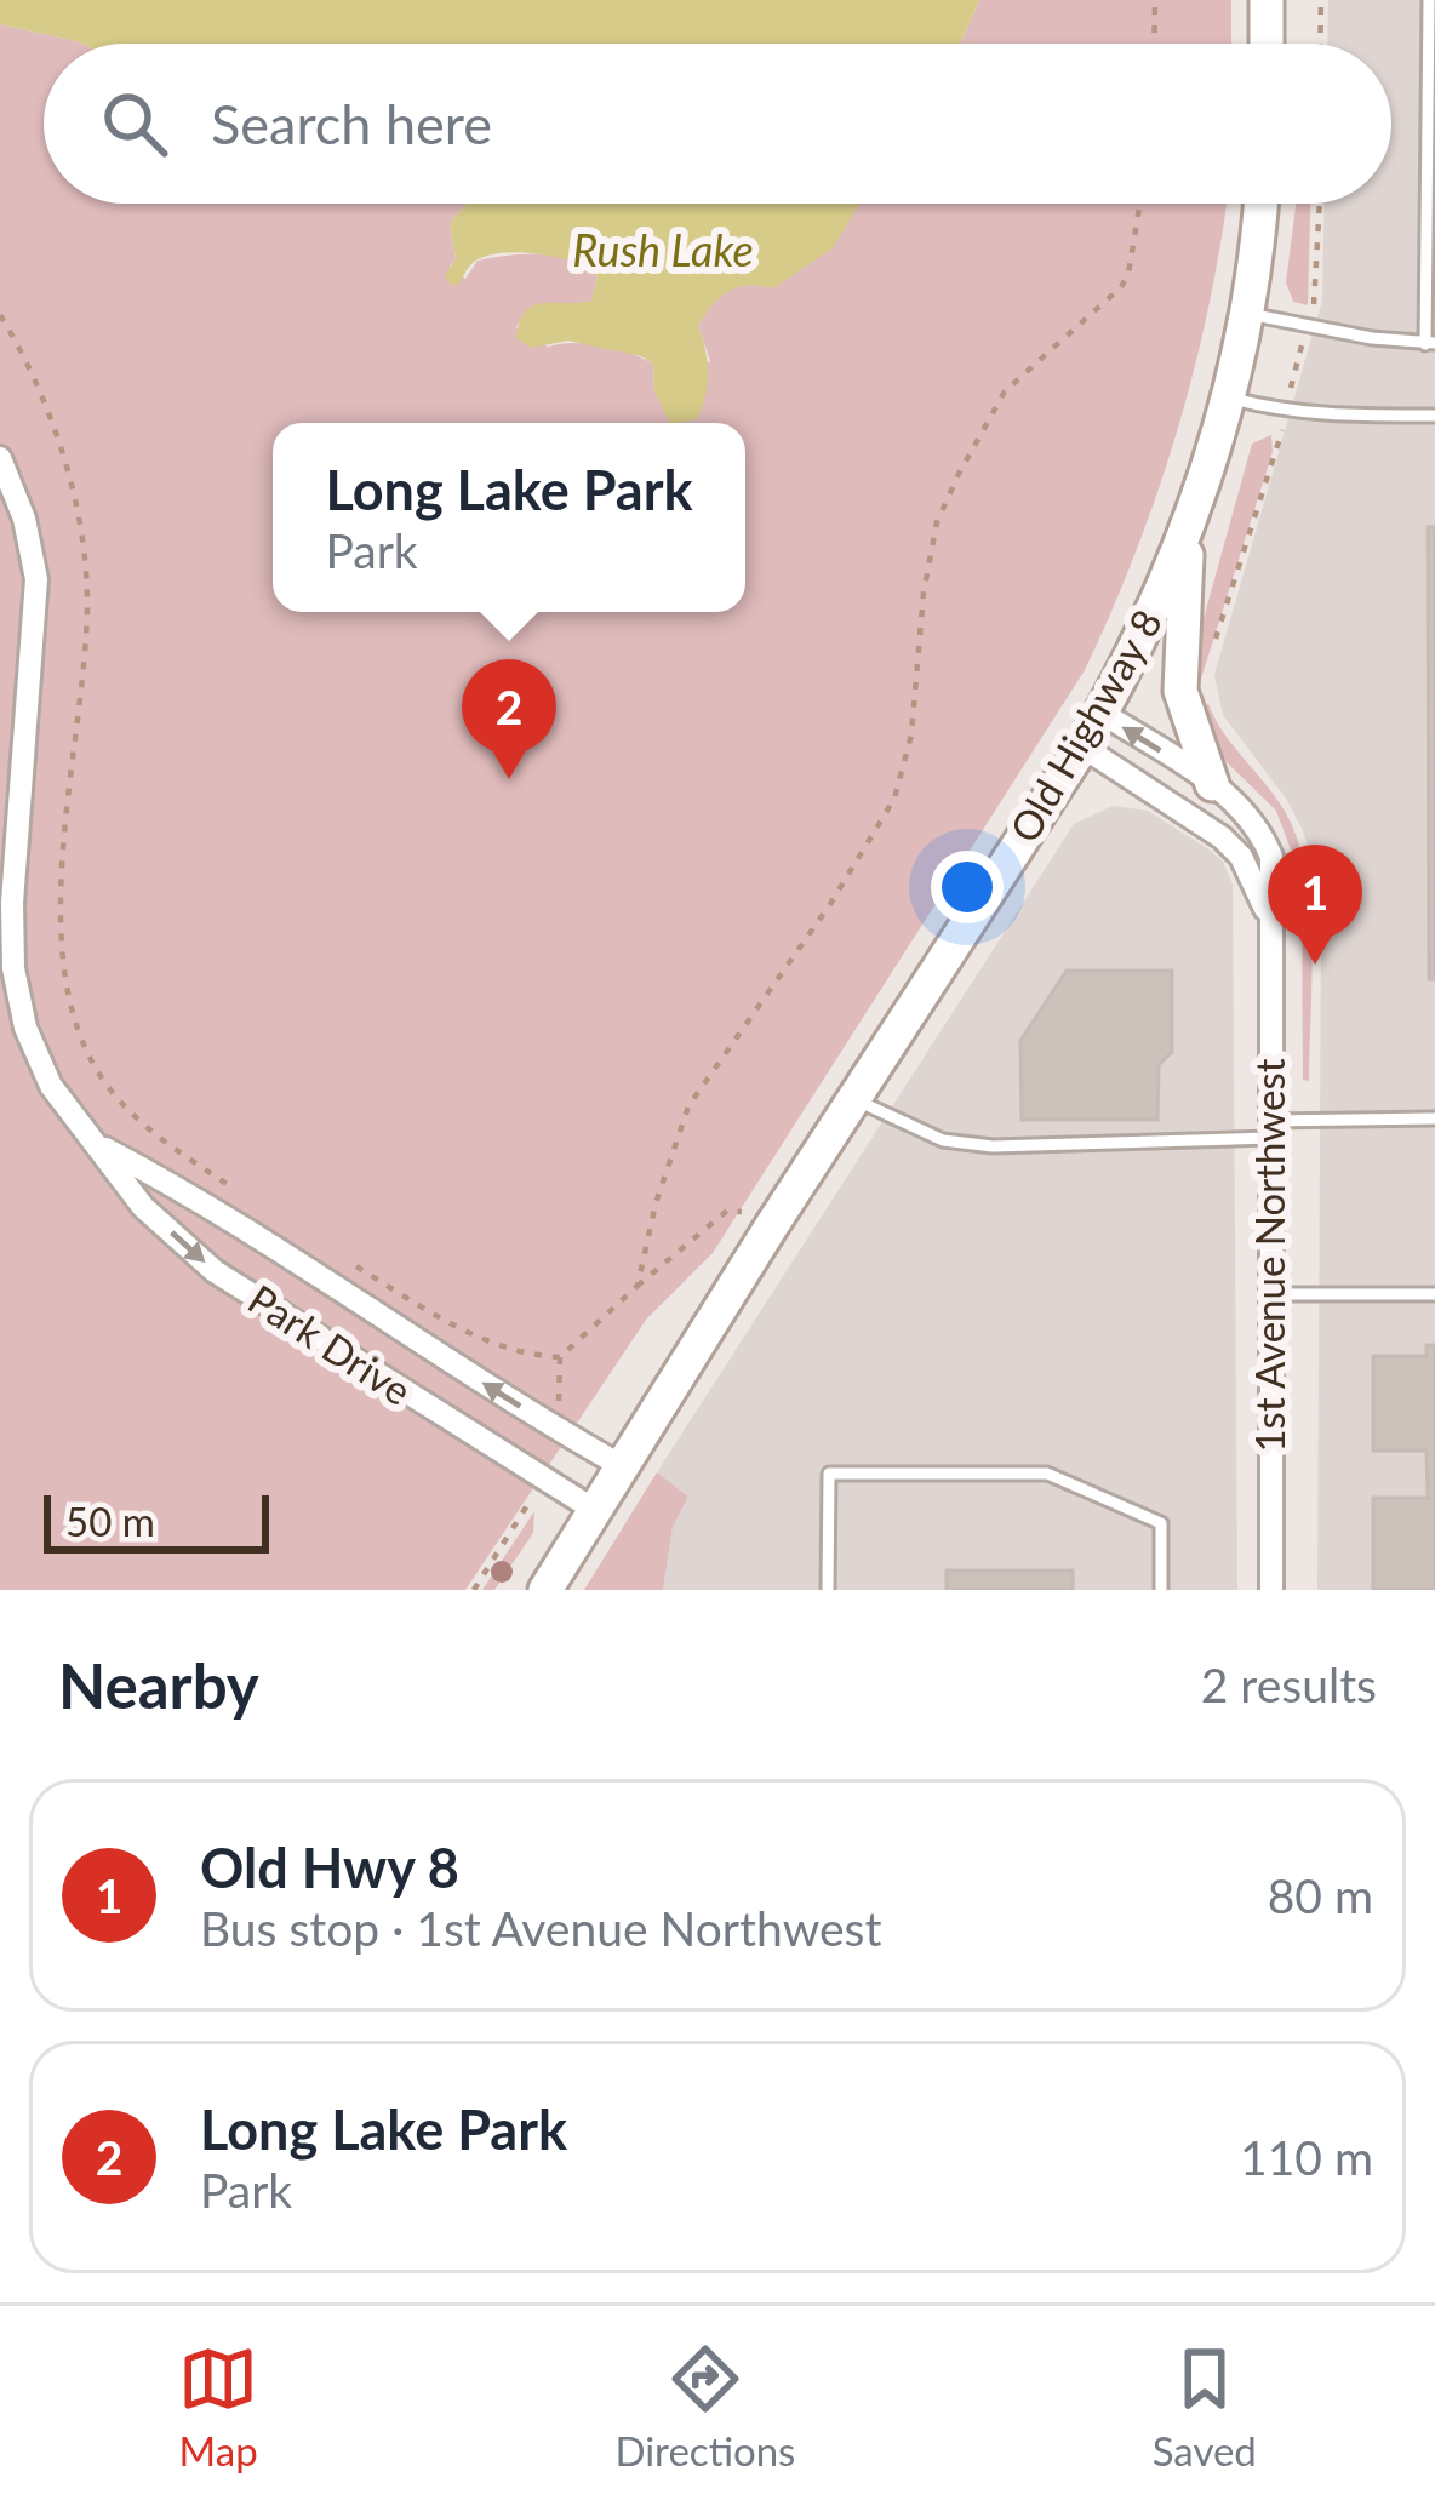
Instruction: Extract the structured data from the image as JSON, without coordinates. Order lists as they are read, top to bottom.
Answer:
{
  "streets": {
    "street": ["Old Highway 8", "1st Avenue Northwest", "Park Drive"]
  },
  "crossings": [
    ["Old Highway 8", "1st Avenue Northwest"],
    ["Old Highway 8", "Park Drive"]
  ],
  "water": ["Rush Lake"],
  "scale_bar": "50 m",
  "page": {
    "search": "Search here",
    "popup": ["Long Lake Park", "Park"],
    "pins": ["2", "1"],
    "scale": "50 m",
    "heading": ["Nearby", "2 results"],
    "list": [
      {
        "mark": "1",
        "name": "Old Hwy 8",
        "note": "Bus stop · 1st Avenue Northwest",
        "value": "80 m"
      },
      {
        "mark": "2",
        "name": "Long Lake Park",
        "note": "Park",
        "value": "110 m"
      }
    ],
    "nav": ["Map", "Directions", "Saved"]
  }
}
